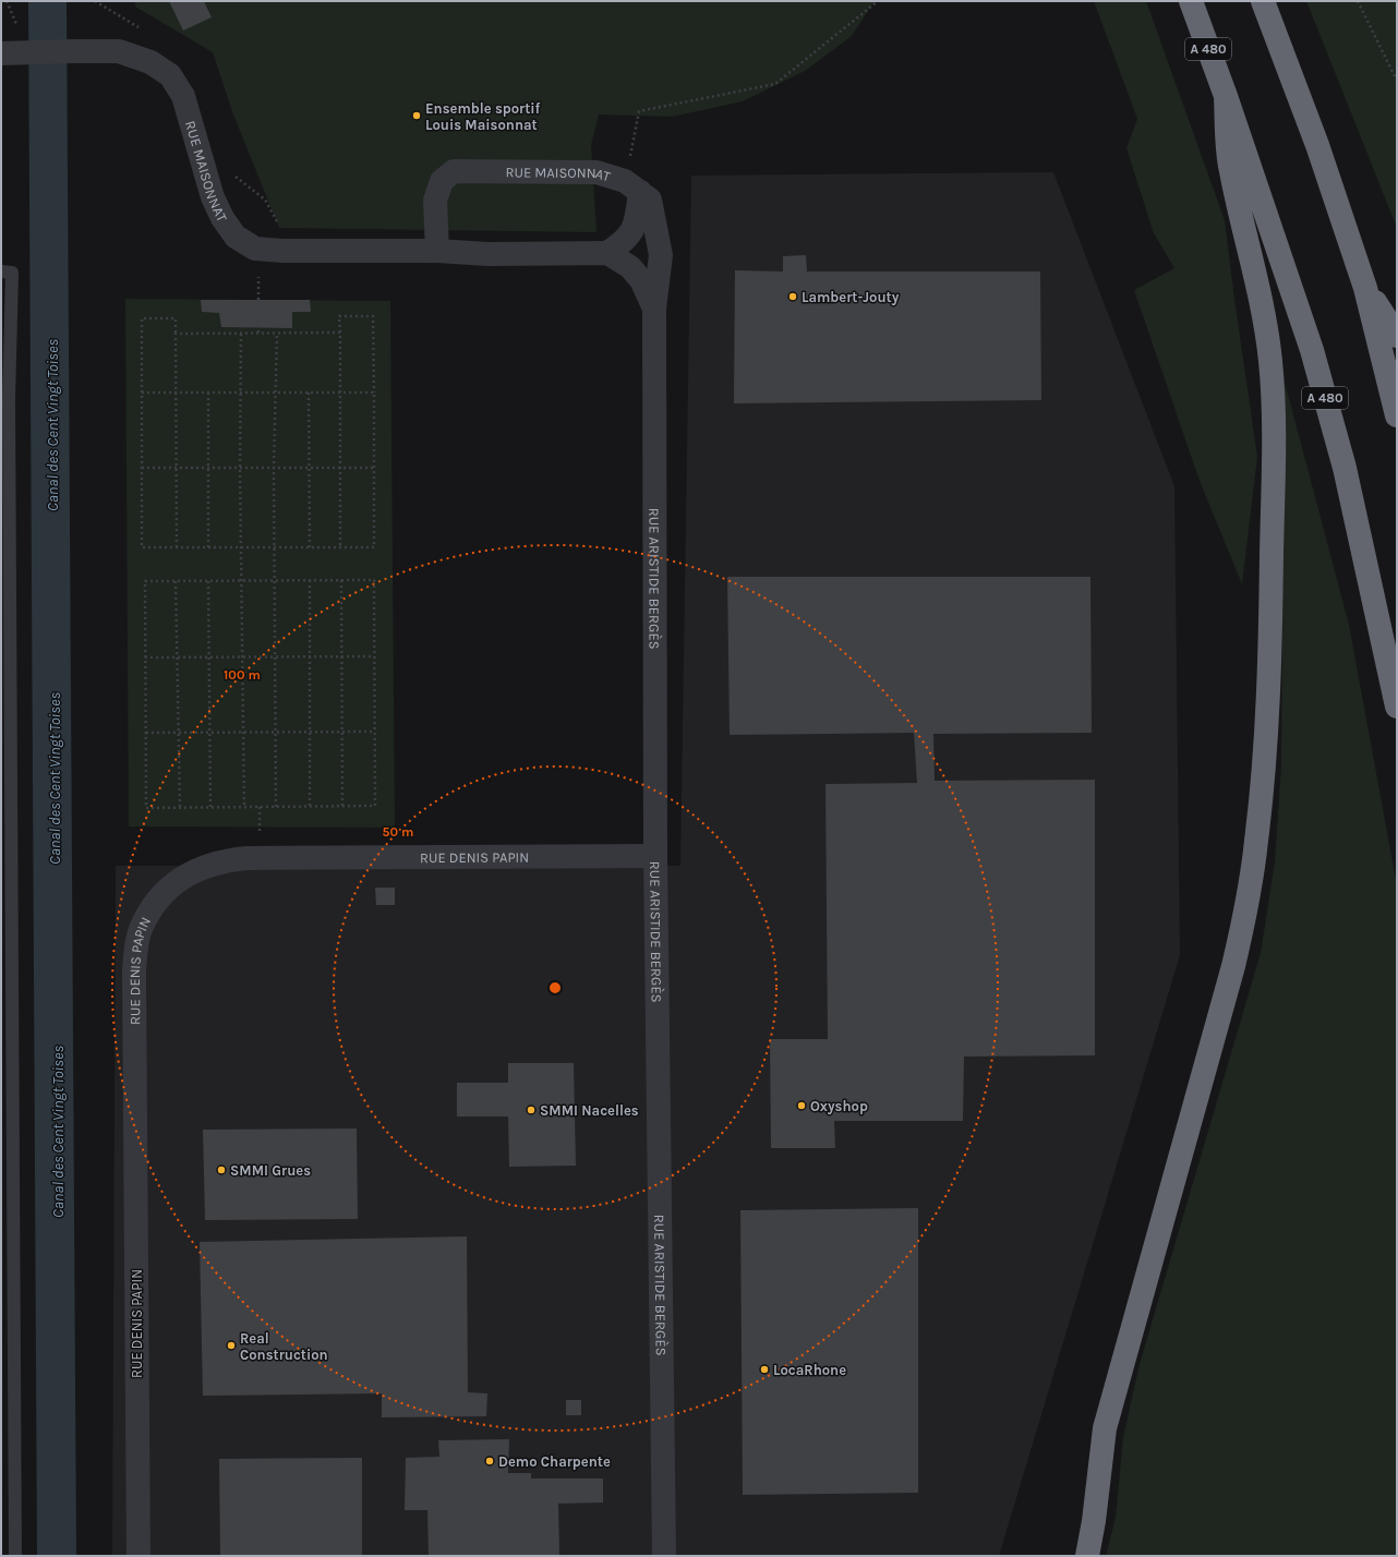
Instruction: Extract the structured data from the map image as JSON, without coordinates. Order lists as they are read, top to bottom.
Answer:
{
  "streets": {
    "highway": ["A 480"],
    "street": ["RUE MAISONNAT", "RUE ARISTIDE BERGÈS", "RUE DENIS PAPIN"]
  },
  "crossings": [
    ["RUE ARISTIDE BERGÈS", "RUE DENIS PAPIN"]
  ],
  "water": ["Canal des Cent Vingt Toises"],
  "places": [
    "Ensemble sportif Louis Maisonnat",
    "Lambert-Jouty",
    "Oxyshop",
    "SMMI Nacelles",
    "SMMI Grues",
    "Real Construction",
    "LocaRhone",
    "Demo Charpente"
  ],
  "rings": ["100 m", "50 m"]
}
